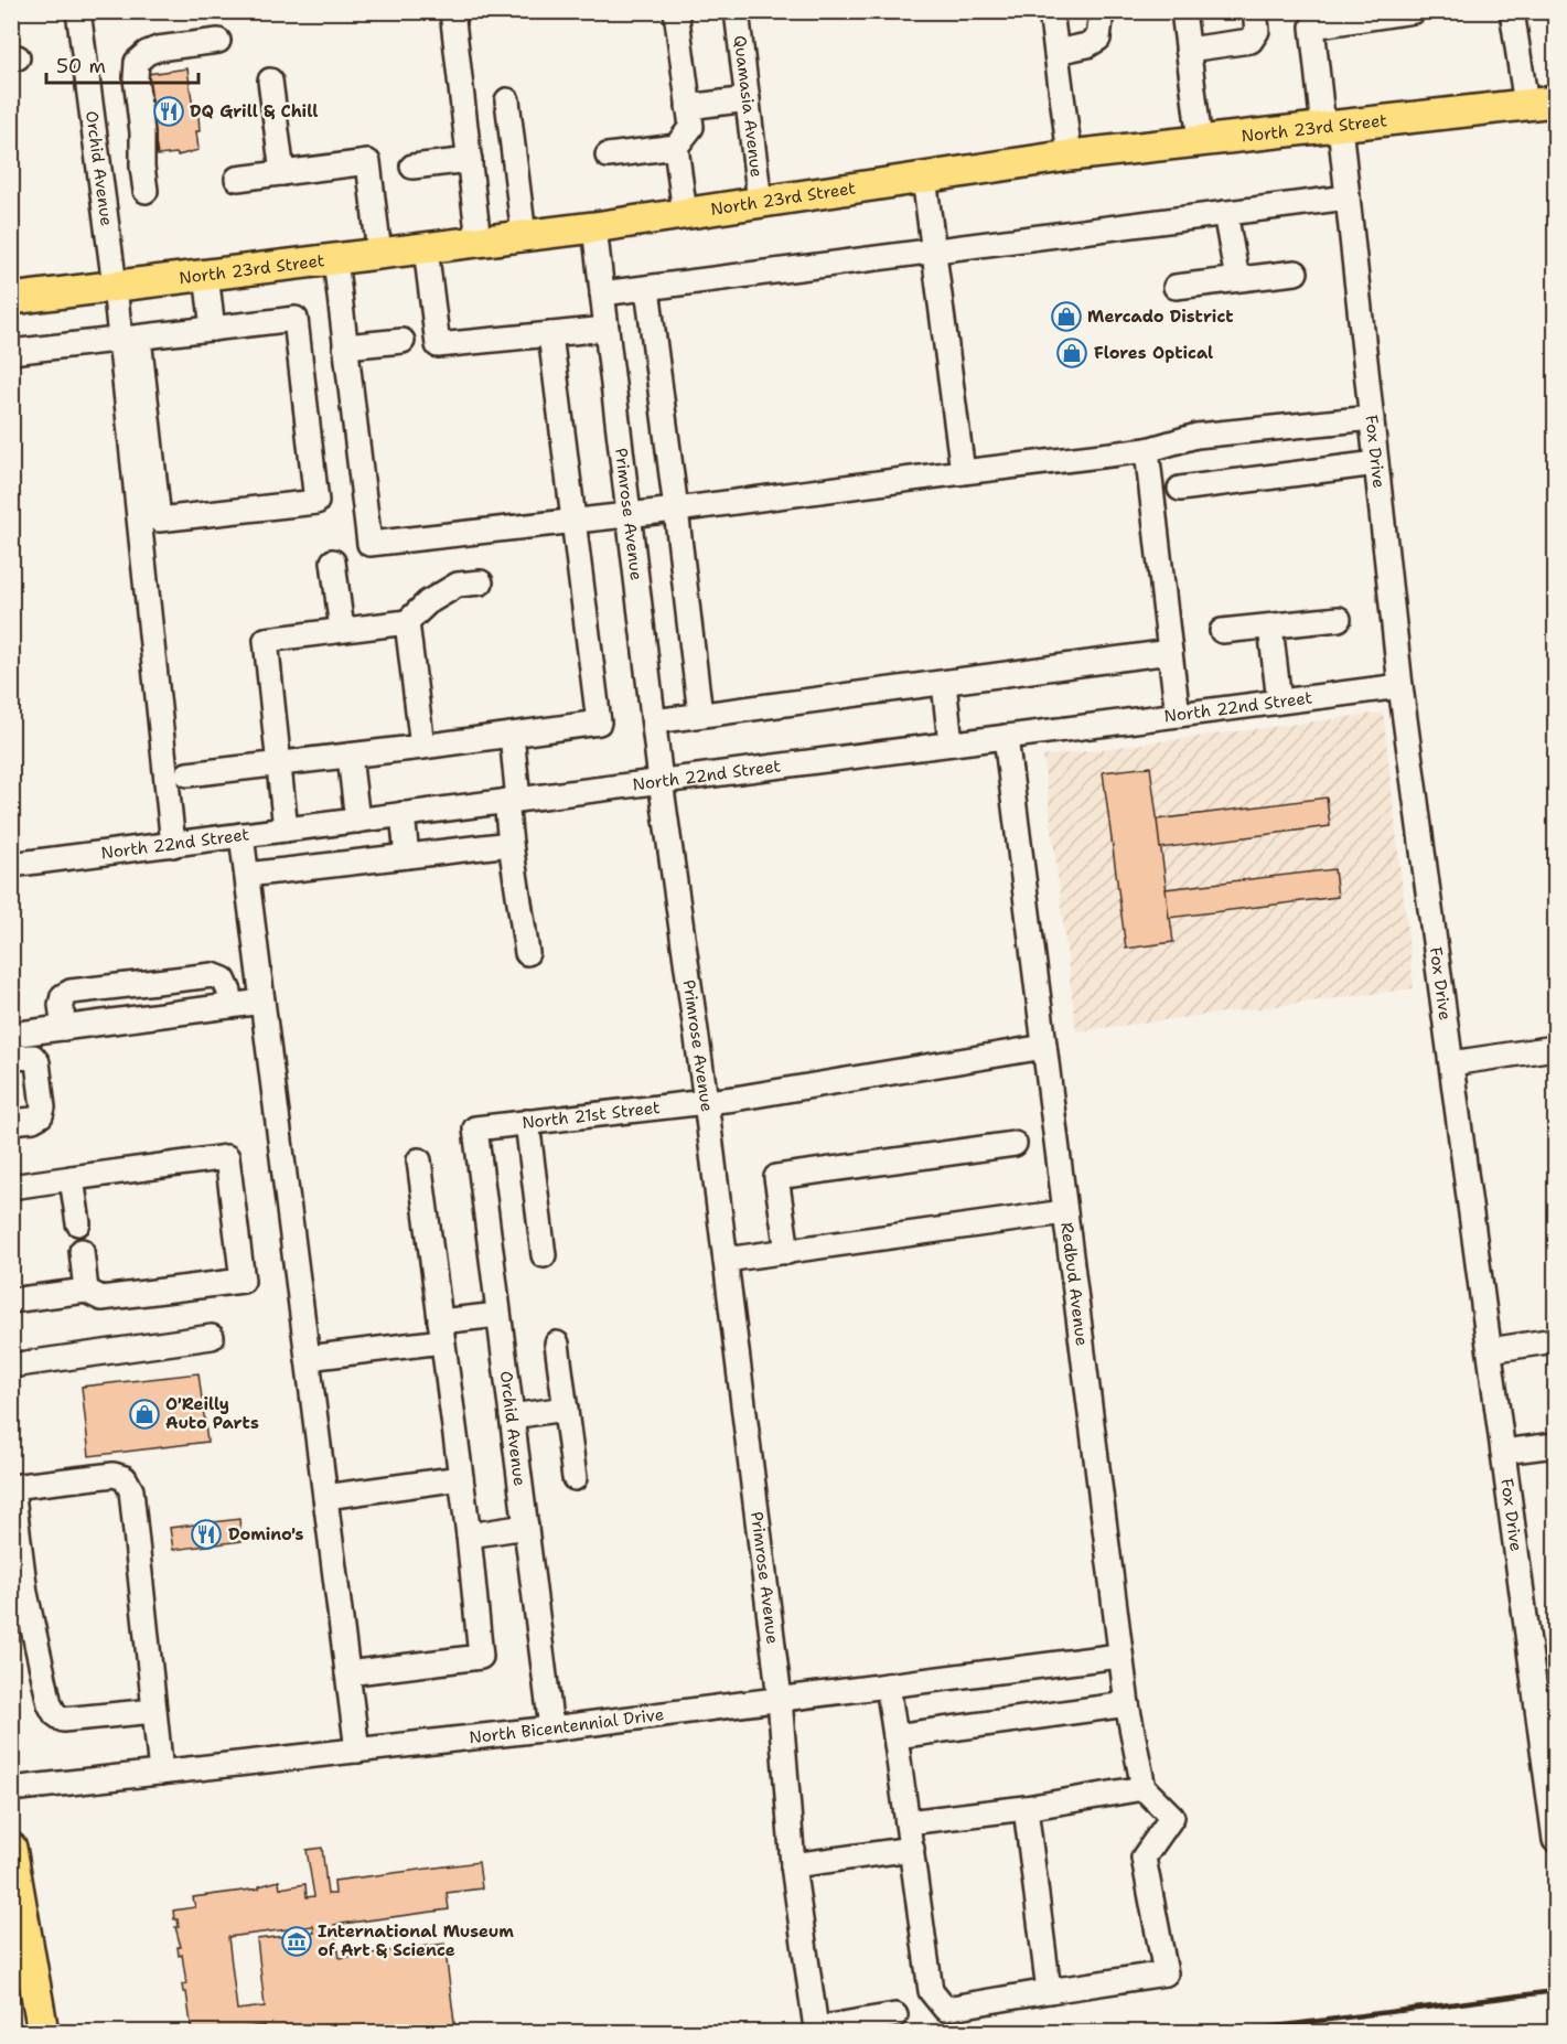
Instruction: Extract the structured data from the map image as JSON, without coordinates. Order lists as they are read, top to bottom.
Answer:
{
  "streets": {
    "main road": ["North 23rd Street"],
    "street": [
      "Quamasia Avenue",
      "Orchid Avenue",
      "Fox Drive",
      "Primrose Avenue",
      "North 22nd Street",
      "North 21st Street",
      "Redbud Avenue",
      "North Bicentennial Drive"
    ]
  },
  "crossings": [
    ["Quamasia Avenue", "North 23rd Street"],
    ["North 23rd Street", "Orchid Avenue"],
    ["North 23rd Street", "Fox Drive"],
    ["North 23rd Street", "Primrose Avenue"],
    ["Orchid Avenue", "North 21st Street"],
    ["Orchid Avenue", "North Bicentennial Drive"],
    ["Fox Drive", "North 22nd Street"],
    ["Primrose Avenue", "North 22nd Street"],
    ["Primrose Avenue", "North 21st Street"],
    ["Primrose Avenue", "North Bicentennial Drive"],
    ["North 22nd Street", "Redbud Avenue"],
    ["North 21st Street", "Redbud Avenue"],
    ["Redbud Avenue", "North Bicentennial Drive"]
  ],
  "places": {
    "restaurant": ["DQ Grill & Chill", "Domino's"],
    "shop": ["Mercado District", "Flores Optical", "O'Reilly Auto Parts"],
    "museum": ["International Museum of Art & Science"]
  },
  "scale_bar": "50 m"
}
